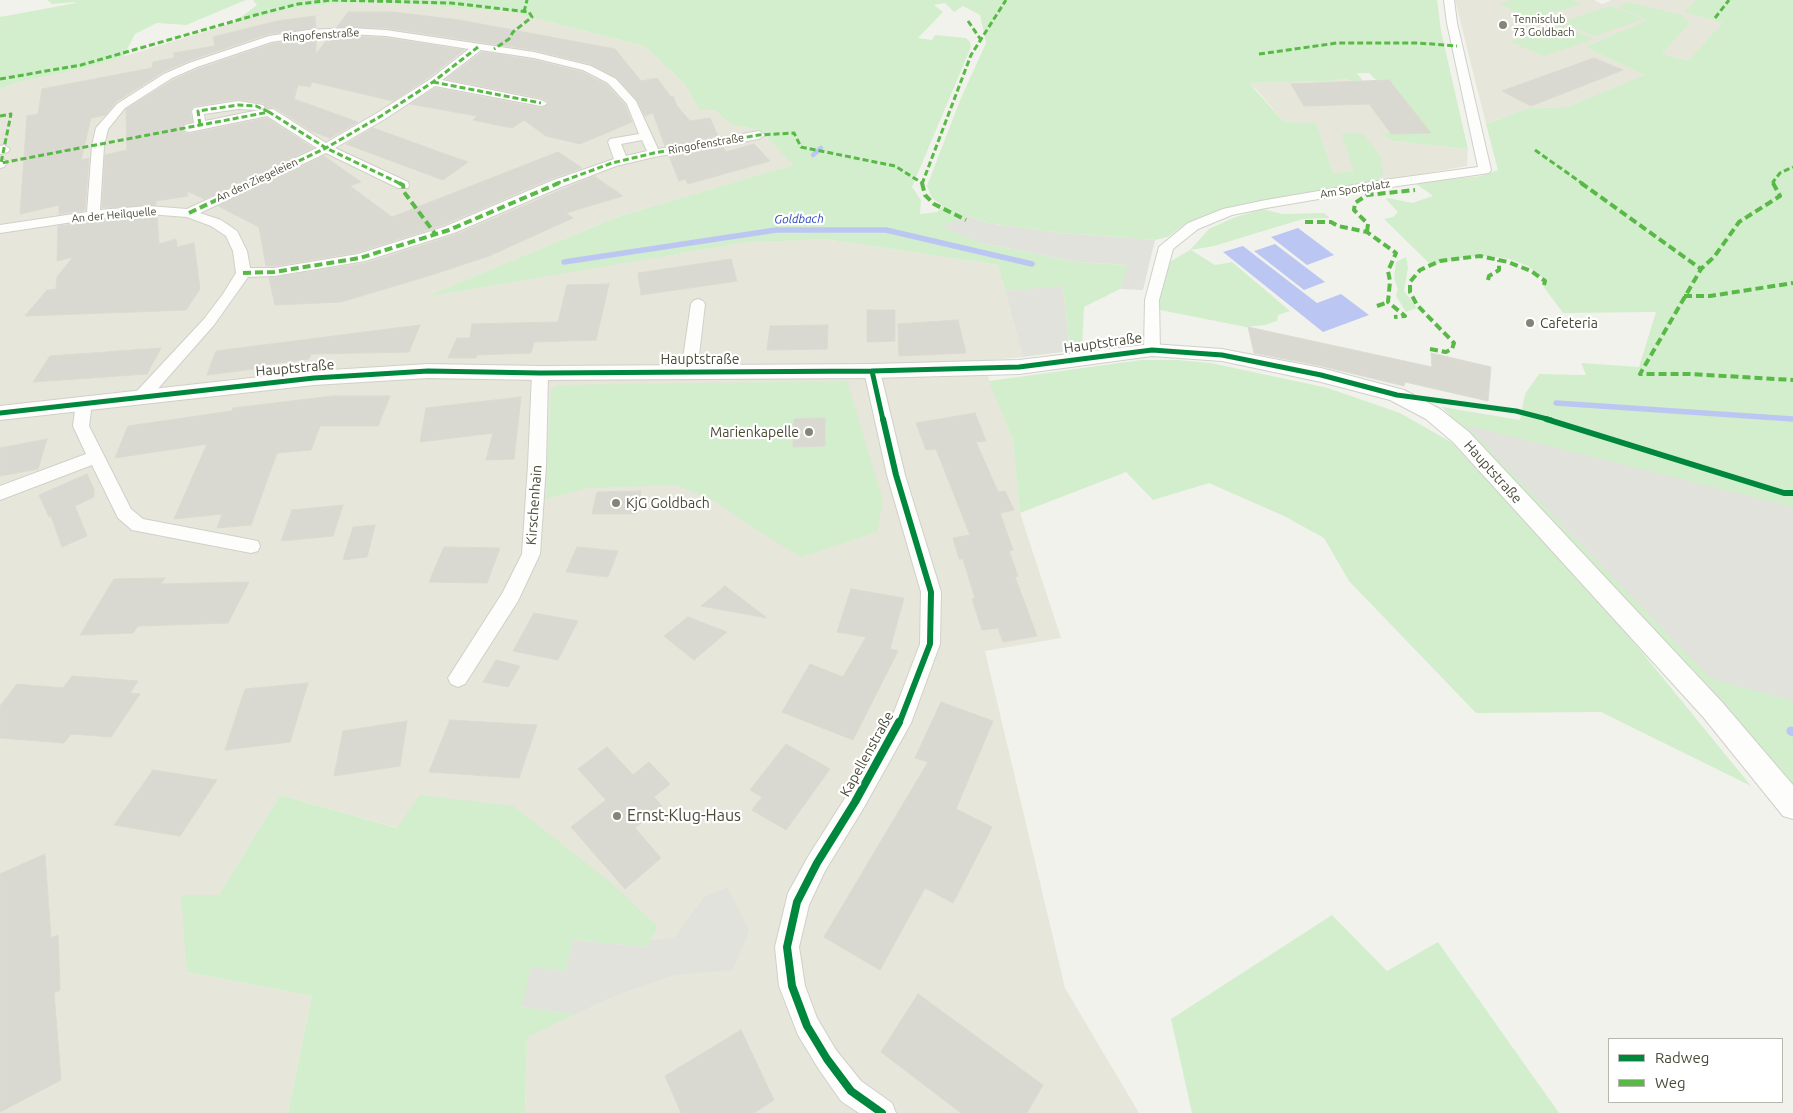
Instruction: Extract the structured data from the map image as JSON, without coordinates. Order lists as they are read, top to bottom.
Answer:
{
  "streets": {
    "street": [
      "Ringofenstraße",
      "An den Ziegeleien",
      "Am Sportplatz",
      "An der Heilquelle",
      "Hauptstraße",
      "Kirschenhain",
      "Kapellenstraße"
    ]
  },
  "crossings": [
    ["Ringofenstraße", "An den Ziegeleien"],
    ["Ringofenstraße", "An der Heilquelle"],
    ["An den Ziegeleien", "An der Heilquelle"],
    ["Am Sportplatz", "Hauptstraße"],
    ["Hauptstraße", "Kirschenhain"],
    ["Hauptstraße", "Kapellenstraße"]
  ],
  "water": ["Goldbach"],
  "places": [
    "Tennisclub 73 Goldbach",
    "Cafeteria",
    "Marienkapelle",
    "KjG Goldbach",
    "Ernst-Klug-Haus"
  ],
  "legend": ["Radweg", "Weg"]
}
